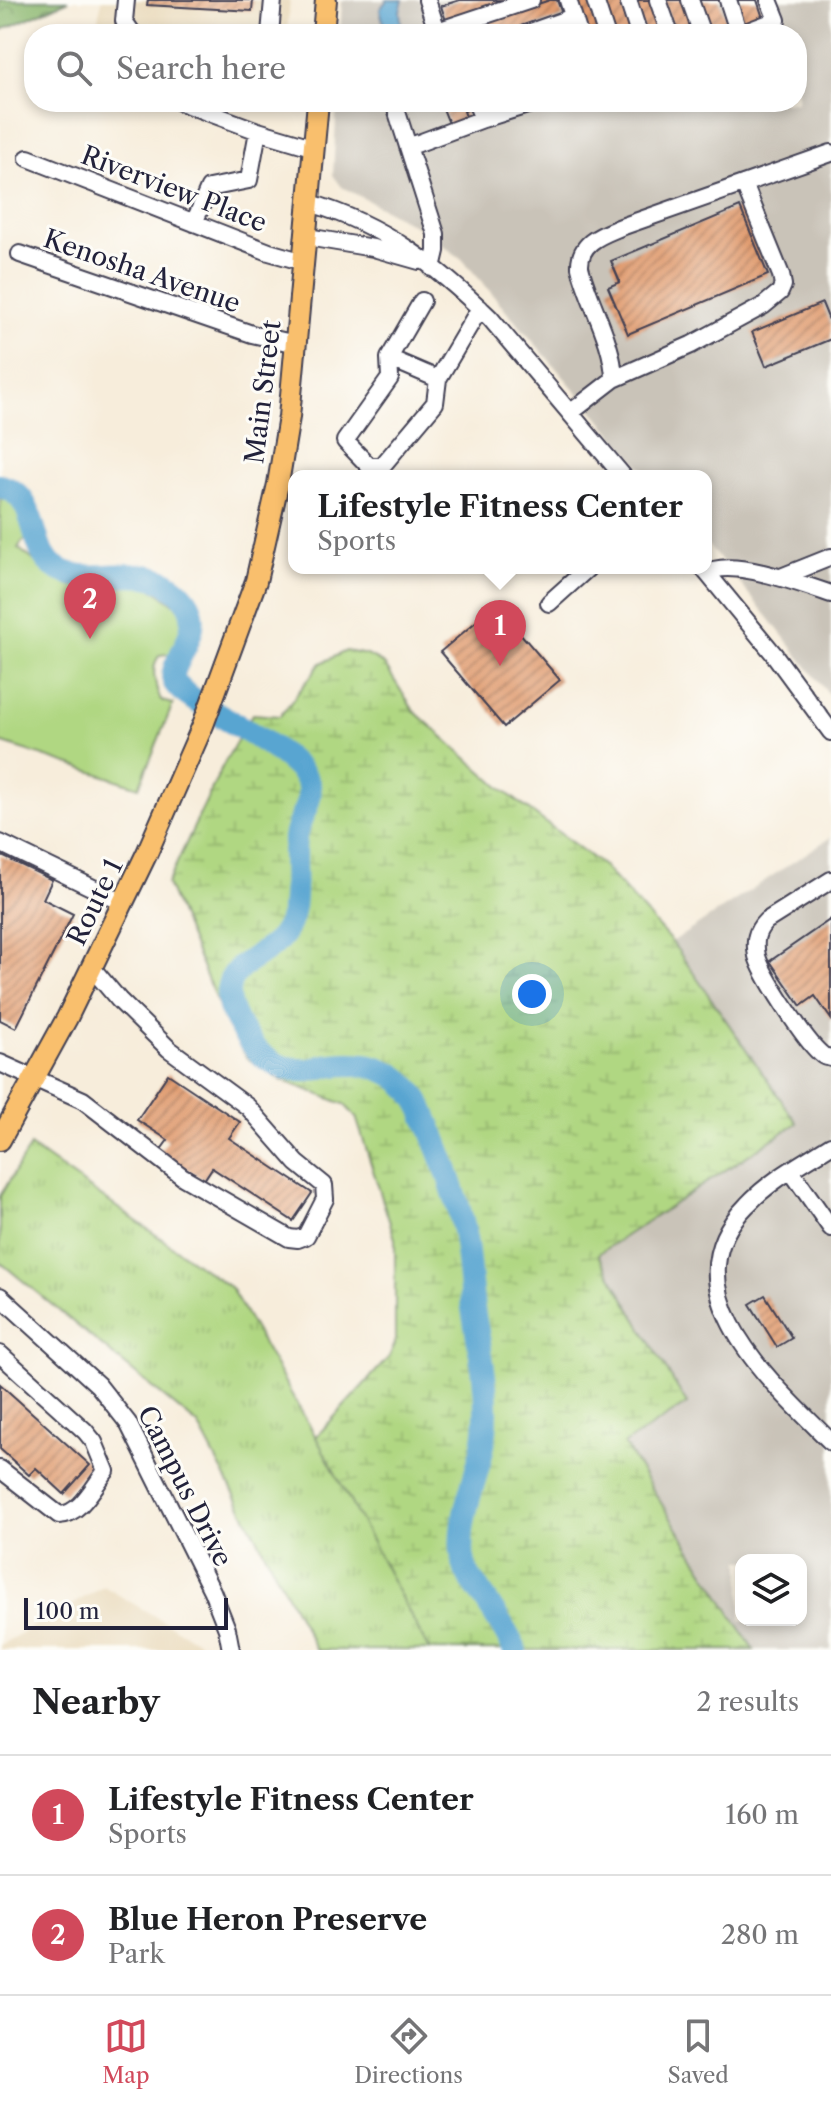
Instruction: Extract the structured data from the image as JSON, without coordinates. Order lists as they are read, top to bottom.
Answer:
{
  "streets": {
    "main road": ["Main Street", "Route 1"],
    "street": ["Riverview Place", "Kenosha Avenue", "Campus Drive"]
  },
  "crossings": [
    ["Riverview Place", "Main Street"],
    ["Kenosha Avenue", "Main Street"],
    ["Main Street", "Route 1"]
  ],
  "scale_bar": "100 m",
  "page": {
    "search": "Search here",
    "popup": ["Lifestyle Fitness Center", "Sports"],
    "pins": ["2", "1"],
    "scale": "100 m",
    "heading": ["Nearby", "2 results"],
    "list": [
      {
        "mark": "1",
        "name": "Lifestyle Fitness Center",
        "note": "Sports",
        "value": "160 m"
      },
      {
        "mark": "2",
        "name": "Blue Heron Preserve",
        "note": "Park",
        "value": "280 m"
      }
    ],
    "nav": ["Map", "Directions", "Saved"]
  }
}
